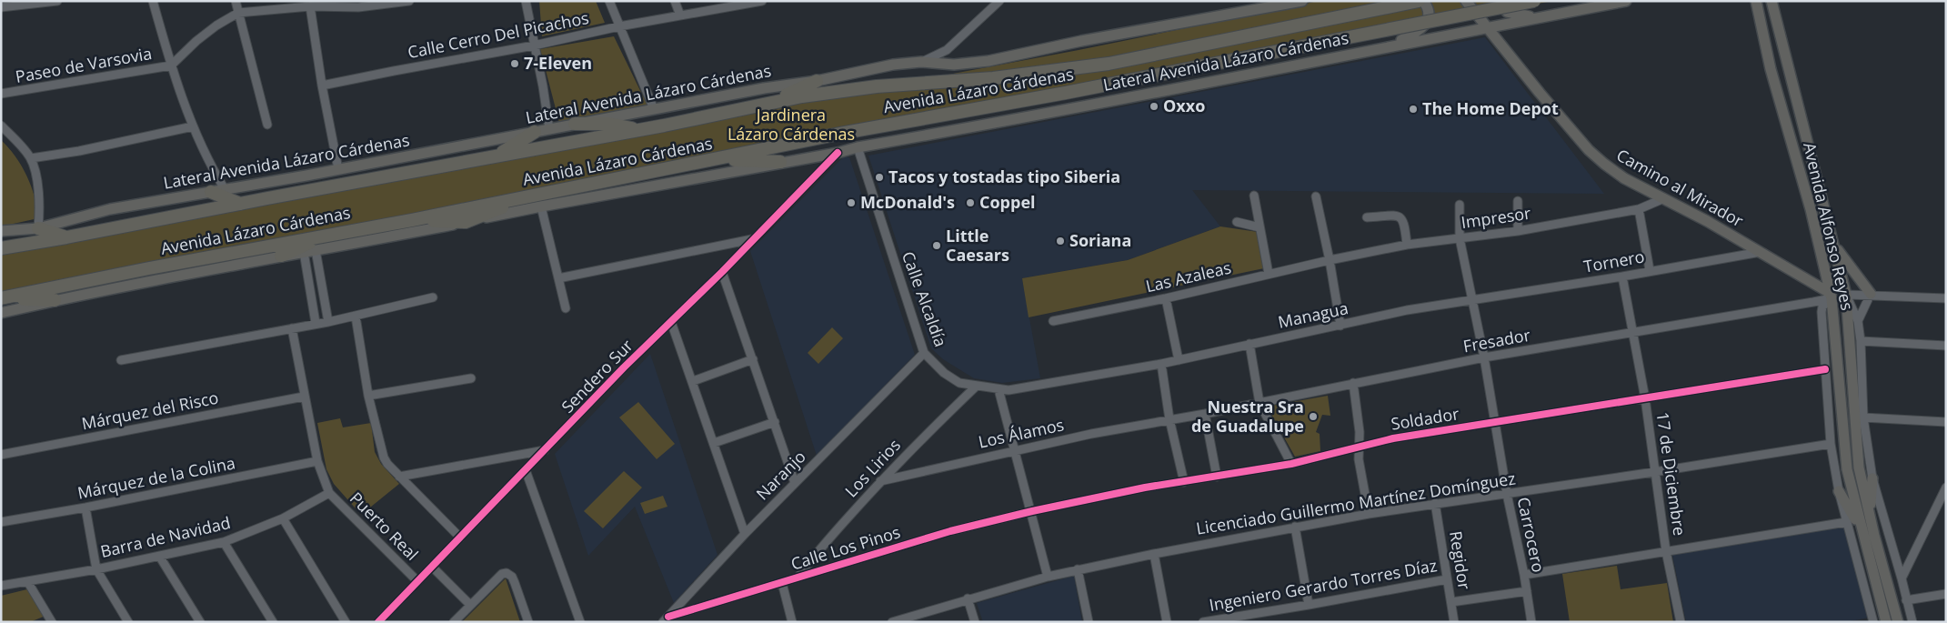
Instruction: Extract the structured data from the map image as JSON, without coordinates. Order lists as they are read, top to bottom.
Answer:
{
  "streets": {
    "highway": ["Avenida Lázaro Cárdenas"],
    "main road": ["Lateral Avenida Lázaro Cárdenas", "Camino al Mirador", "Avenida Alfonso Reyes"],
    "street": [
      "Calle Cerro Del Picachos",
      "Paseo de Varsovia",
      "Impresor",
      "Tornero",
      "Las Azaleas",
      "Calle Alcaldía",
      "Managua",
      "Fresador",
      "Sendero Sur",
      "Márquez del Risco",
      "Soldador",
      "Los Álamos",
      "Los Lirios",
      "17 de Diciembre",
      "Naranjo",
      "Márquez de la Colina",
      "Licenciado Guillermo Martínez Domínguez",
      "Puerto Real",
      "Carrocero",
      "Barra de Navidad",
      "Calle Los Pinos",
      "Regidor",
      "Ingeniero Gerardo Torres Díaz"
    ]
  },
  "crossings": [
    ["Lateral Avenida Lázaro Cárdenas", "Camino al Mirador"],
    ["Lateral Avenida Lázaro Cárdenas", "Calle Alcaldía"],
    ["Lateral Avenida Lázaro Cárdenas", "Sendero Sur"],
    ["Camino al Mirador", "Impresor"],
    ["Camino al Mirador", "Avenida Alfonso Reyes"],
    ["Camino al Mirador", "Tornero"],
    ["Camino al Mirador", "Fresador"],
    ["Impresor", "Las Azaleas"],
    ["Impresor", "Carrocero"],
    ["Avenida Alfonso Reyes", "Fresador"],
    ["Tornero", "Managua"],
    ["Tornero", "17 de Diciembre"],
    ["Tornero", "Carrocero"],
    ["Calle Alcaldía", "Los Lirios"],
    ["Calle Alcaldía", "Naranjo"],
    ["Managua", "Carrocero"],
    ["Fresador", "Los Álamos"],
    ["Fresador", "17 de Diciembre"],
    ["Fresador", "Carrocero"],
    ["Sendero Sur", "Puerto Real"],
    ["Soldador", "17 de Diciembre"],
    ["Soldador", "Carrocero"],
    ["Soldador", "Calle Los Pinos"],
    ["Los Álamos", "Los Lirios"],
    ["Los Lirios", "Calle Los Pinos"],
    ["17 de Diciembre", "Licenciado Guillermo Martínez Domínguez"],
    ["Naranjo", "Calle Los Pinos"],
    ["Licenciado Guillermo Martínez Domínguez", "Carrocero"],
    ["Licenciado Guillermo Martínez Domínguez", "Regidor"],
    ["Puerto Real", "Barra de Navidad"],
    ["Regidor", "Ingeniero Gerardo Torres Díaz"]
  ],
  "parks": ["Jardinera Lázaro Cárdenas"],
  "places": [
    "7-Eleven",
    "Oxxo",
    "The Home Depot",
    "Tacos y tostadas tipo Siberia",
    "McDonald's",
    "Coppel",
    "Soriana",
    "Little Caesars",
    "Nuestra Sra de Guadalupe"
  ]
}
